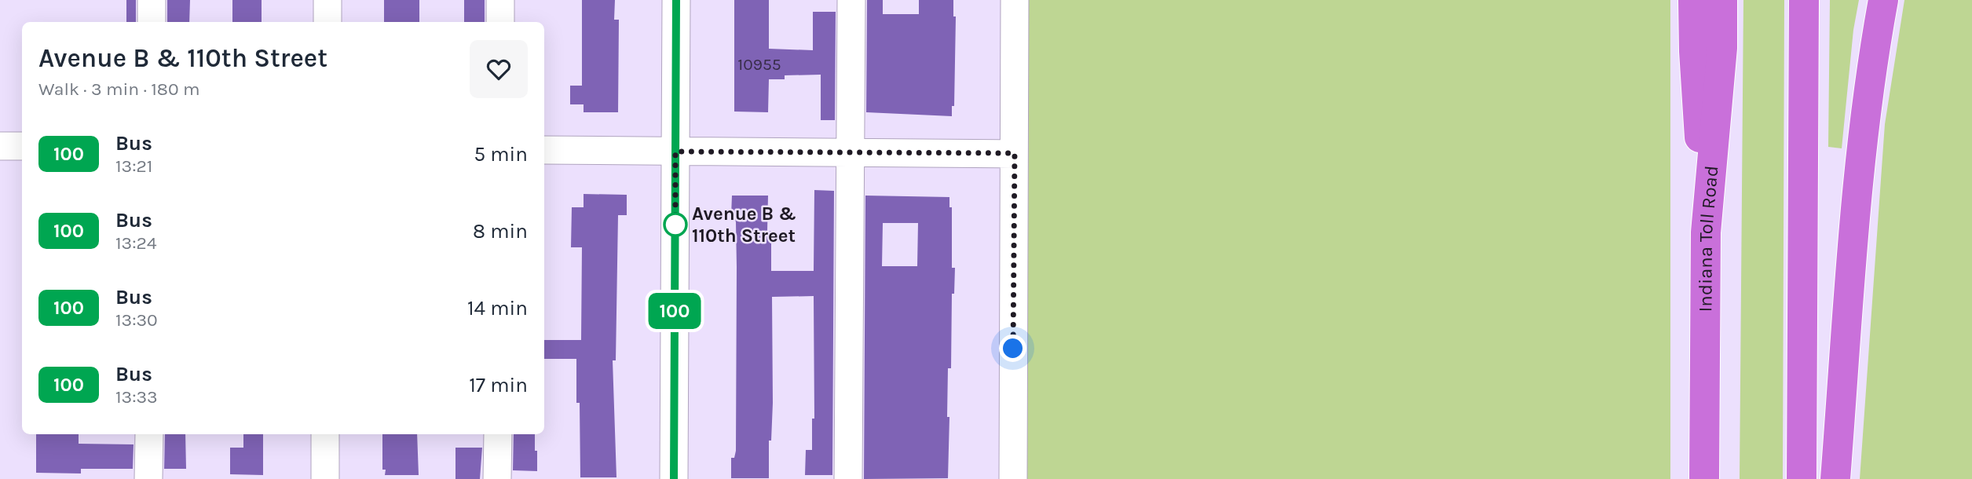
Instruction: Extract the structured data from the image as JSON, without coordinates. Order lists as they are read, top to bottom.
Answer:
{
  "streets": {
    "highway": ["Indiana Toll Road"]
  },
  "places": ["Avenue B & 110th Street"],
  "lines": ["bus line 100"],
  "house_numbers": ["10955"],
  "page": {
    "on_map": "100",
    "heading": ["Avenue B & 110th Street", "Walk · 3 min · 180 m"],
    "list": [
      {
        "mark": "100",
        "name": "Bus",
        "note": "13:21",
        "value": "5 min"
      },
      {
        "mark": "100",
        "name": "Bus",
        "note": "13:24",
        "value": "8 min"
      },
      {
        "mark": "100",
        "name": "Bus",
        "note": "13:30",
        "value": "14 min"
      },
      {
        "mark": "100",
        "name": "Bus",
        "note": "13:33",
        "value": "17 min"
      }
    ]
  }
}
